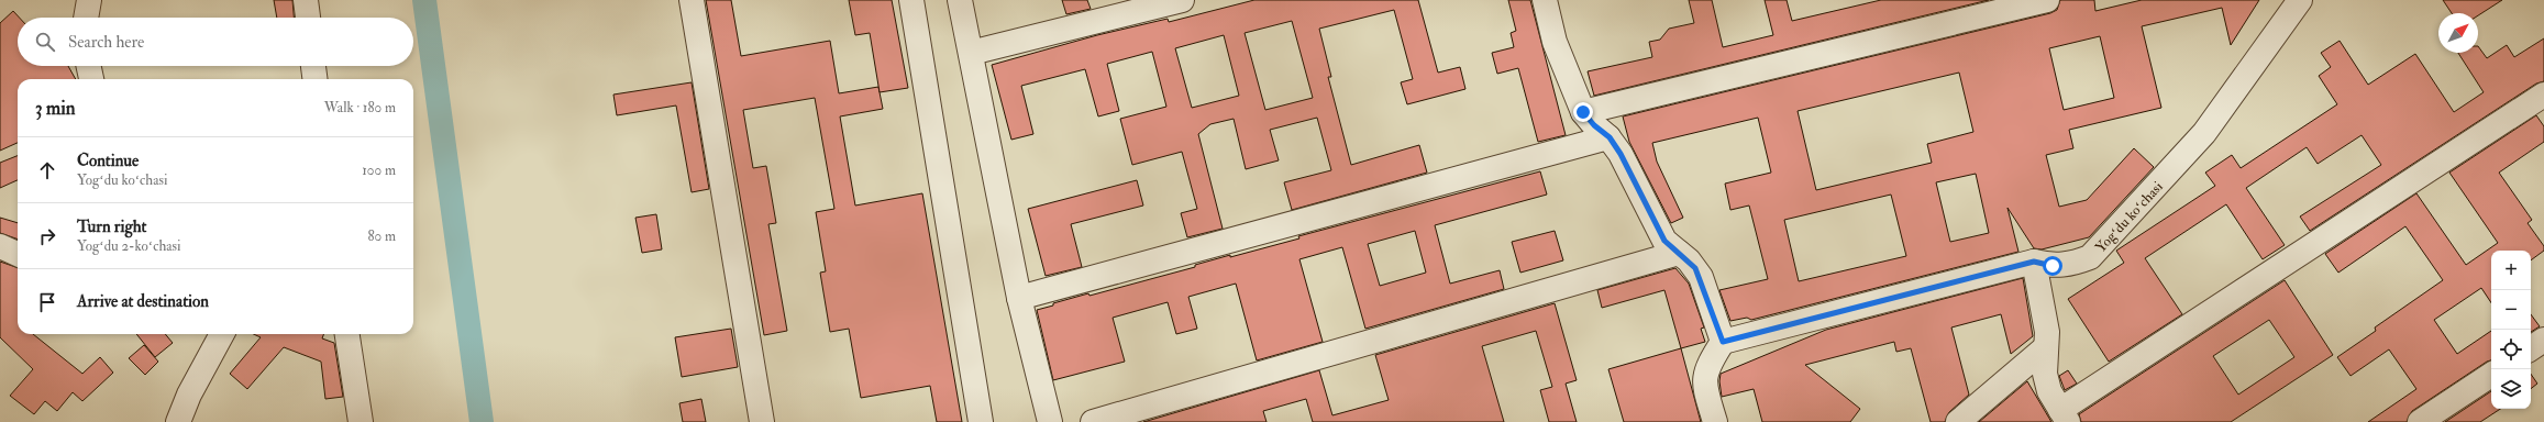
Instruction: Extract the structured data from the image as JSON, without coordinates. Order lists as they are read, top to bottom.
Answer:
{
  "streets": {
    "street": ["Yogʻdu koʻchasi"]
  },
  "north": "top right",
  "page": {
    "search": "Search here",
    "heading": ["3 min", "Walk · 180 m"],
    "list": [
      ["Continue", "Yogʻdu koʻchasi", "100 m"],
      ["Turn right", "Yogʻdu 2-koʻchasi", "80 m"],
      "Arrive at destination"
    ],
    "map_buttons": ["+", "−"]
  }
}
